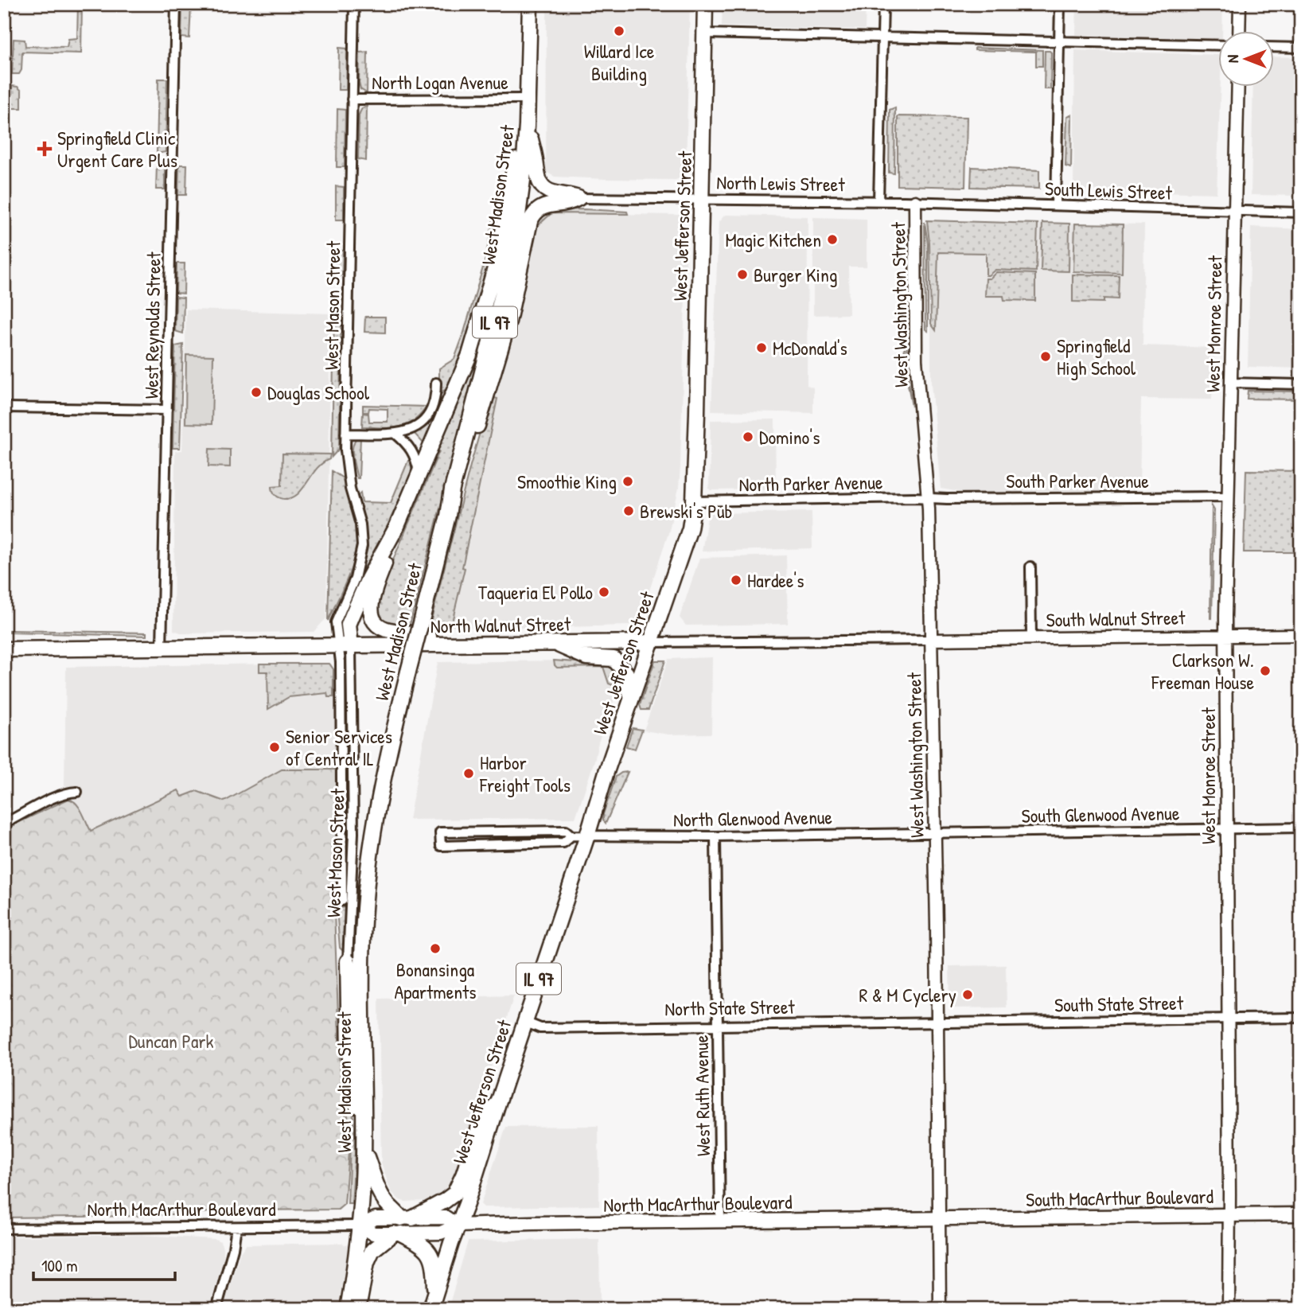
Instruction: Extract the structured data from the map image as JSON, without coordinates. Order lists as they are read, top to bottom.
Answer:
{
  "streets": {
    "main road": [
      "West Madison Street",
      "West Jefferson Street",
      "IL 97",
      "North Walnut Street",
      "South MacArthur Boulevard",
      "North MacArthur Boulevard"
    ],
    "street": [
      "North Logan Avenue",
      "North Lewis Street",
      "South Lewis Street",
      "West Washington Street",
      "West Mason Street",
      "West Monroe Street",
      "West Reynolds Street",
      "South Parker Avenue",
      "North Parker Avenue",
      "South Walnut Street",
      "South Glenwood Avenue",
      "North Glenwood Avenue",
      "South State Street",
      "North State Street",
      "West Ruth Avenue"
    ]
  },
  "crossings": [
    ["North Logan Avenue", "West Madison Street"],
    ["North Logan Avenue", "West Mason Street"],
    ["North Lewis Street", "South Lewis Street"],
    ["North Lewis Street", "West Jefferson Street"],
    ["North Lewis Street", "West Washington Street"],
    ["South Lewis Street", "West Washington Street"],
    ["South Lewis Street", "West Monroe Street"],
    ["West Madison Street", "North MacArthur Boulevard"],
    ["West Jefferson Street", "North Parker Avenue"],
    ["West Jefferson Street", "North Walnut Street"],
    ["West Jefferson Street", "North Glenwood Avenue"],
    ["West Jefferson Street", "North State Street"],
    ["West Jefferson Street", "North MacArthur Boulevard"],
    ["West Washington Street", "South Parker Avenue"],
    ["West Washington Street", "North Parker Avenue"],
    ["West Washington Street", "South Walnut Street"],
    ["West Washington Street", "North Walnut Street"],
    ["West Washington Street", "South Glenwood Avenue"],
    ["West Washington Street", "North Glenwood Avenue"],
    ["West Washington Street", "South State Street"],
    ["West Washington Street", "North State Street"],
    ["West Washington Street", "South MacArthur Boulevard"],
    ["West Washington Street", "North MacArthur Boulevard"],
    ["West Mason Street", "North Walnut Street"],
    ["West Monroe Street", "South Parker Avenue"],
    ["West Monroe Street", "South Walnut Street"],
    ["West Monroe Street", "South Glenwood Avenue"],
    ["West Monroe Street", "South State Street"],
    ["West Monroe Street", "South MacArthur Boulevard"],
    ["West Reynolds Street", "North Walnut Street"],
    ["South Parker Avenue", "North Parker Avenue"],
    ["South Walnut Street", "North Walnut Street"],
    ["South Glenwood Avenue", "North Glenwood Avenue"],
    ["North Glenwood Avenue", "West Ruth Avenue"],
    ["South State Street", "North State Street"],
    ["North State Street", "West Ruth Avenue"],
    ["West Ruth Avenue", "North MacArthur Boulevard"],
    ["South MacArthur Boulevard", "North MacArthur Boulevard"]
  ],
  "parks": ["Duncan Park"],
  "places": {
    "other": [
      "Willard Ice Building",
      "Magic Kitchen",
      "Burger King",
      "McDonald's",
      "Springfield High School",
      "Douglas School",
      "Domino's",
      "Smoothie King",
      "Brewski's Pub",
      "Hardee's",
      "Taqueria El Pollo",
      "Clarkson W. Freeman House",
      "Senior Services of Central IL",
      "Harbor Freight Tools",
      "Bonansinga Apartments",
      "R & M Cyclery"
    ],
    "health": ["Springfield Clinic Urgent Care Plus"]
  },
  "scale_bar": "100 m",
  "north": "left"
}
